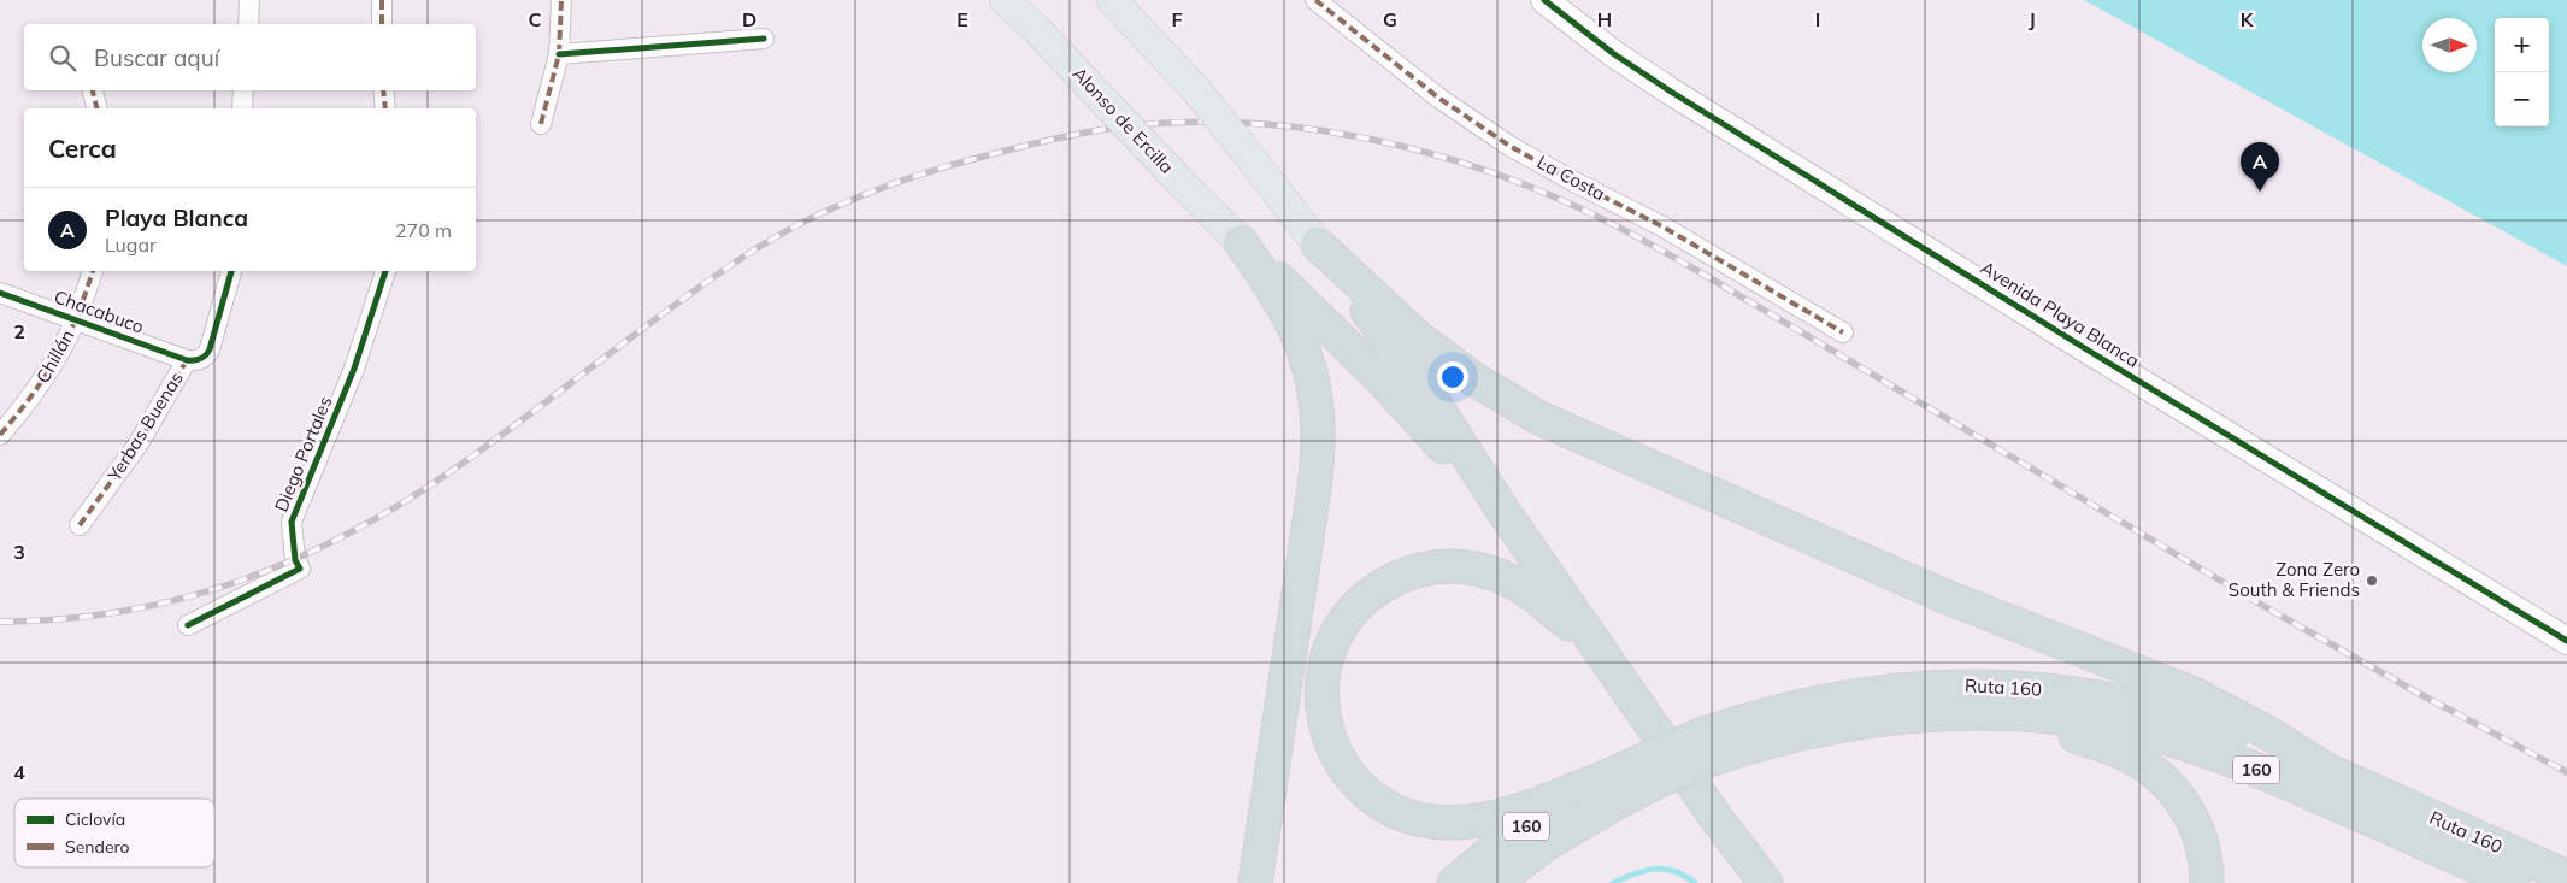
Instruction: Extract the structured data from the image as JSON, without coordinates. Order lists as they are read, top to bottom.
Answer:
{
  "streets": {
    "highway": ["Ruta 160", "160"],
    "main road": ["Alonso de Ercilla"],
    "street": [
      "La Costa",
      "Chacabuco",
      "Avenida Playa Blanca",
      "Chillán",
      "Yerbas Buenas",
      "Diego Portales"
    ]
  },
  "crossings": [
    ["Chacabuco", "Chillán"],
    ["Chacabuco", "Yerbas Buenas"]
  ],
  "places": ["Zona Zero South & Friends"],
  "legend": ["Ciclovía", "Sendero"],
  "north": "right",
  "page": {
    "map_buttons": ["+", "−"],
    "search": "Buscar aquí",
    "heading": "Cerca",
    "pins": "A",
    "list": [
      {
        "mark": "A",
        "name": "Playa Blanca",
        "note": "Lugar",
        "value": "270 m"
      }
    ]
  },
  "grid": {
    "columns": [
      "C",
      "D",
      "E",
      "F",
      "G",
      "H",
      "I",
      "J",
      "K"
    ],
    "rows": ["2", "3", "4"]
  }
}
